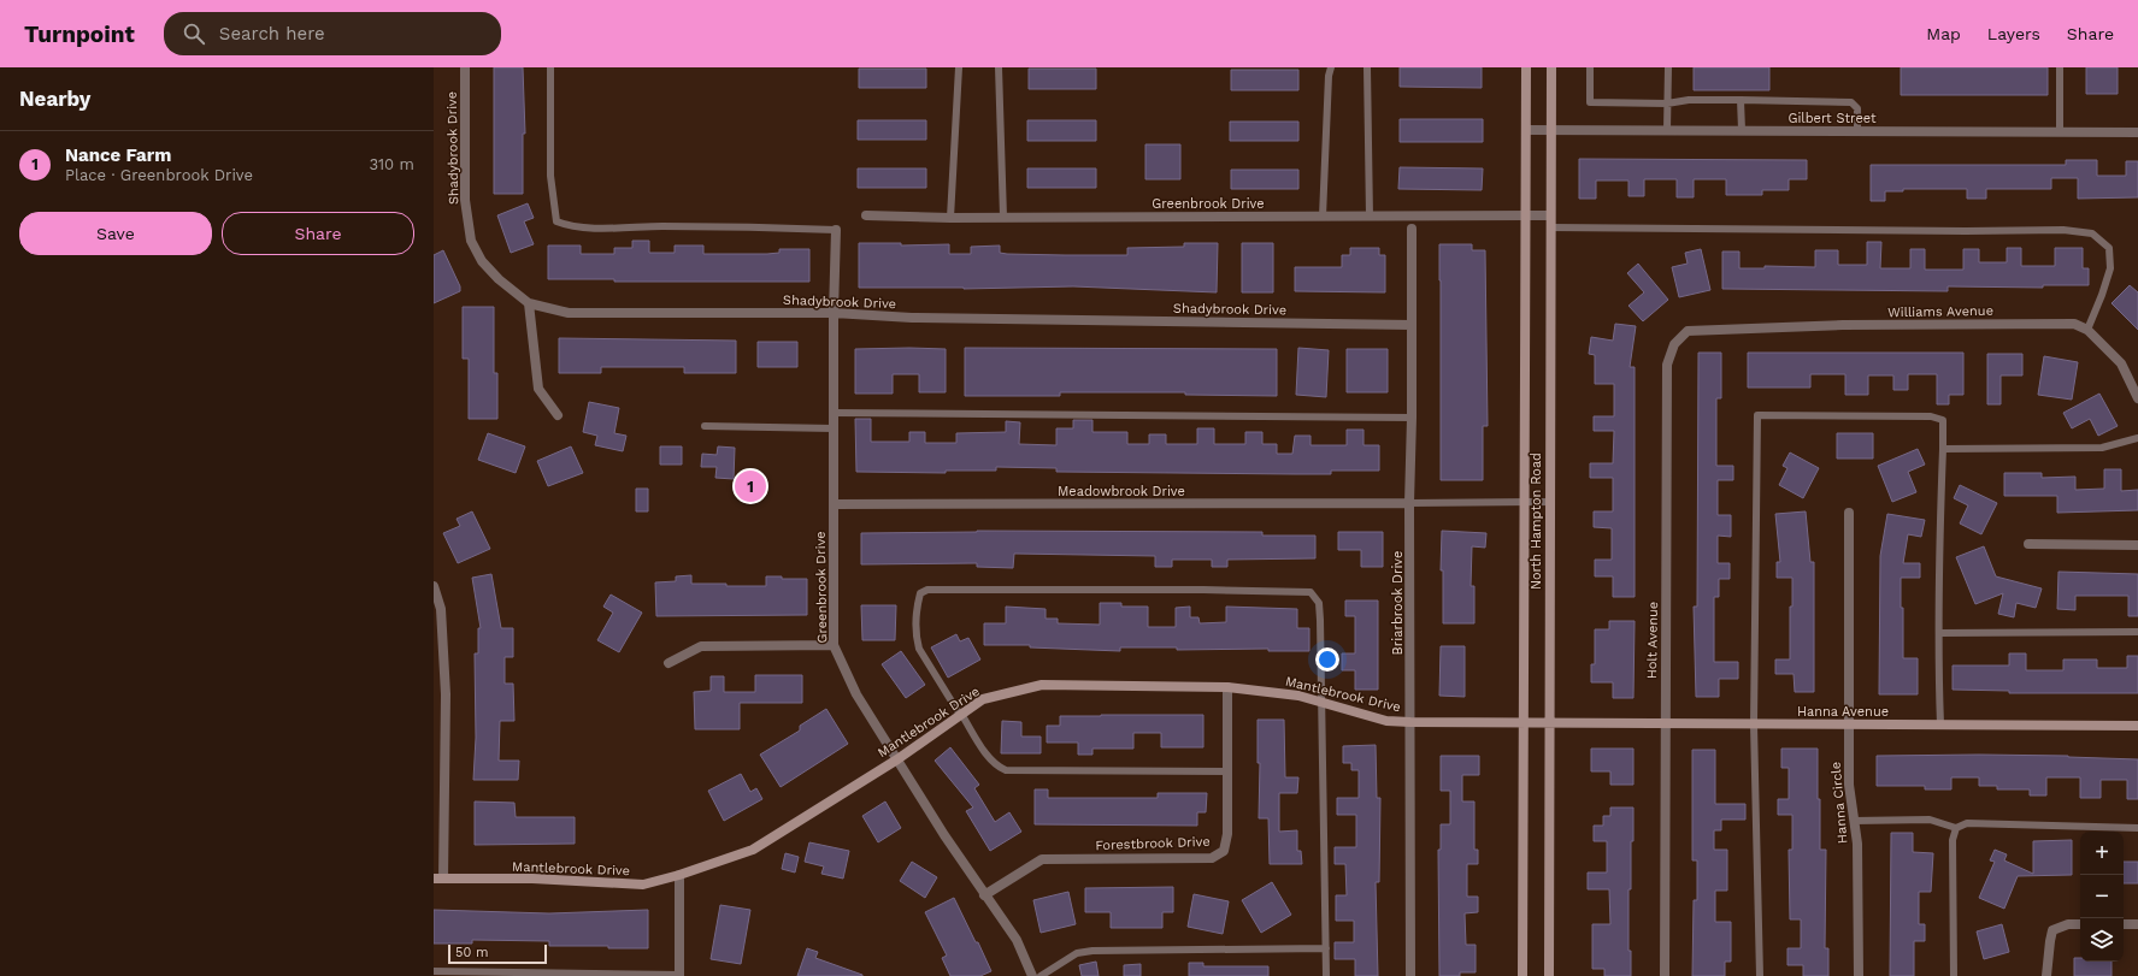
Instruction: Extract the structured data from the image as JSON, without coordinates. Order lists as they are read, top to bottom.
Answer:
{
  "streets": {
    "main road": ["North Hampton Road", "Mantlebrook Drive", "Hanna Avenue"],
    "street": [
      "Gilbert Street",
      "Shadybrook Drive",
      "Greenbrook Drive",
      "Williams Avenue",
      "Meadowbrook Drive",
      "Briarbrook Drive",
      "Holt Avenue",
      "Hanna Circle",
      "Forestbrook Drive"
    ]
  },
  "crossings": [
    ["Gilbert Street", "North Hampton Road"],
    ["Shadybrook Drive", "Greenbrook Drive"],
    ["Shadybrook Drive", "Briarbrook Drive"],
    ["Greenbrook Drive", "Meadowbrook Drive"],
    ["Greenbrook Drive", "North Hampton Road"],
    ["Greenbrook Drive", "Mantlebrook Drive"],
    ["Greenbrook Drive", "Forestbrook Drive"],
    ["Williams Avenue", "Holt Avenue"],
    ["Meadowbrook Drive", "Briarbrook Drive"],
    ["North Hampton Road", "Mantlebrook Drive"],
    ["North Hampton Road", "Hanna Avenue"],
    ["Briarbrook Drive", "Mantlebrook Drive"],
    ["Holt Avenue", "Hanna Avenue"],
    ["Mantlebrook Drive", "Hanna Avenue"],
    ["Mantlebrook Drive", "Forestbrook Drive"],
    ["Hanna Avenue", "Hanna Circle"]
  ],
  "scale_bar": "50 m",
  "page": {
    "header": "Turnpoint",
    "search": "Search here",
    "nav": ["Map", "Layers", "Share"],
    "heading": "Nearby",
    "list": [
      {
        "mark": "1",
        "name": "Nance Farm",
        "note": "Place · Greenbrook Drive",
        "value": "310 m"
      }
    ],
    "buttons": ["Save", "Share"],
    "pins": "1",
    "map_buttons": ["+", "−"],
    "scale": "50 m"
  }
}
